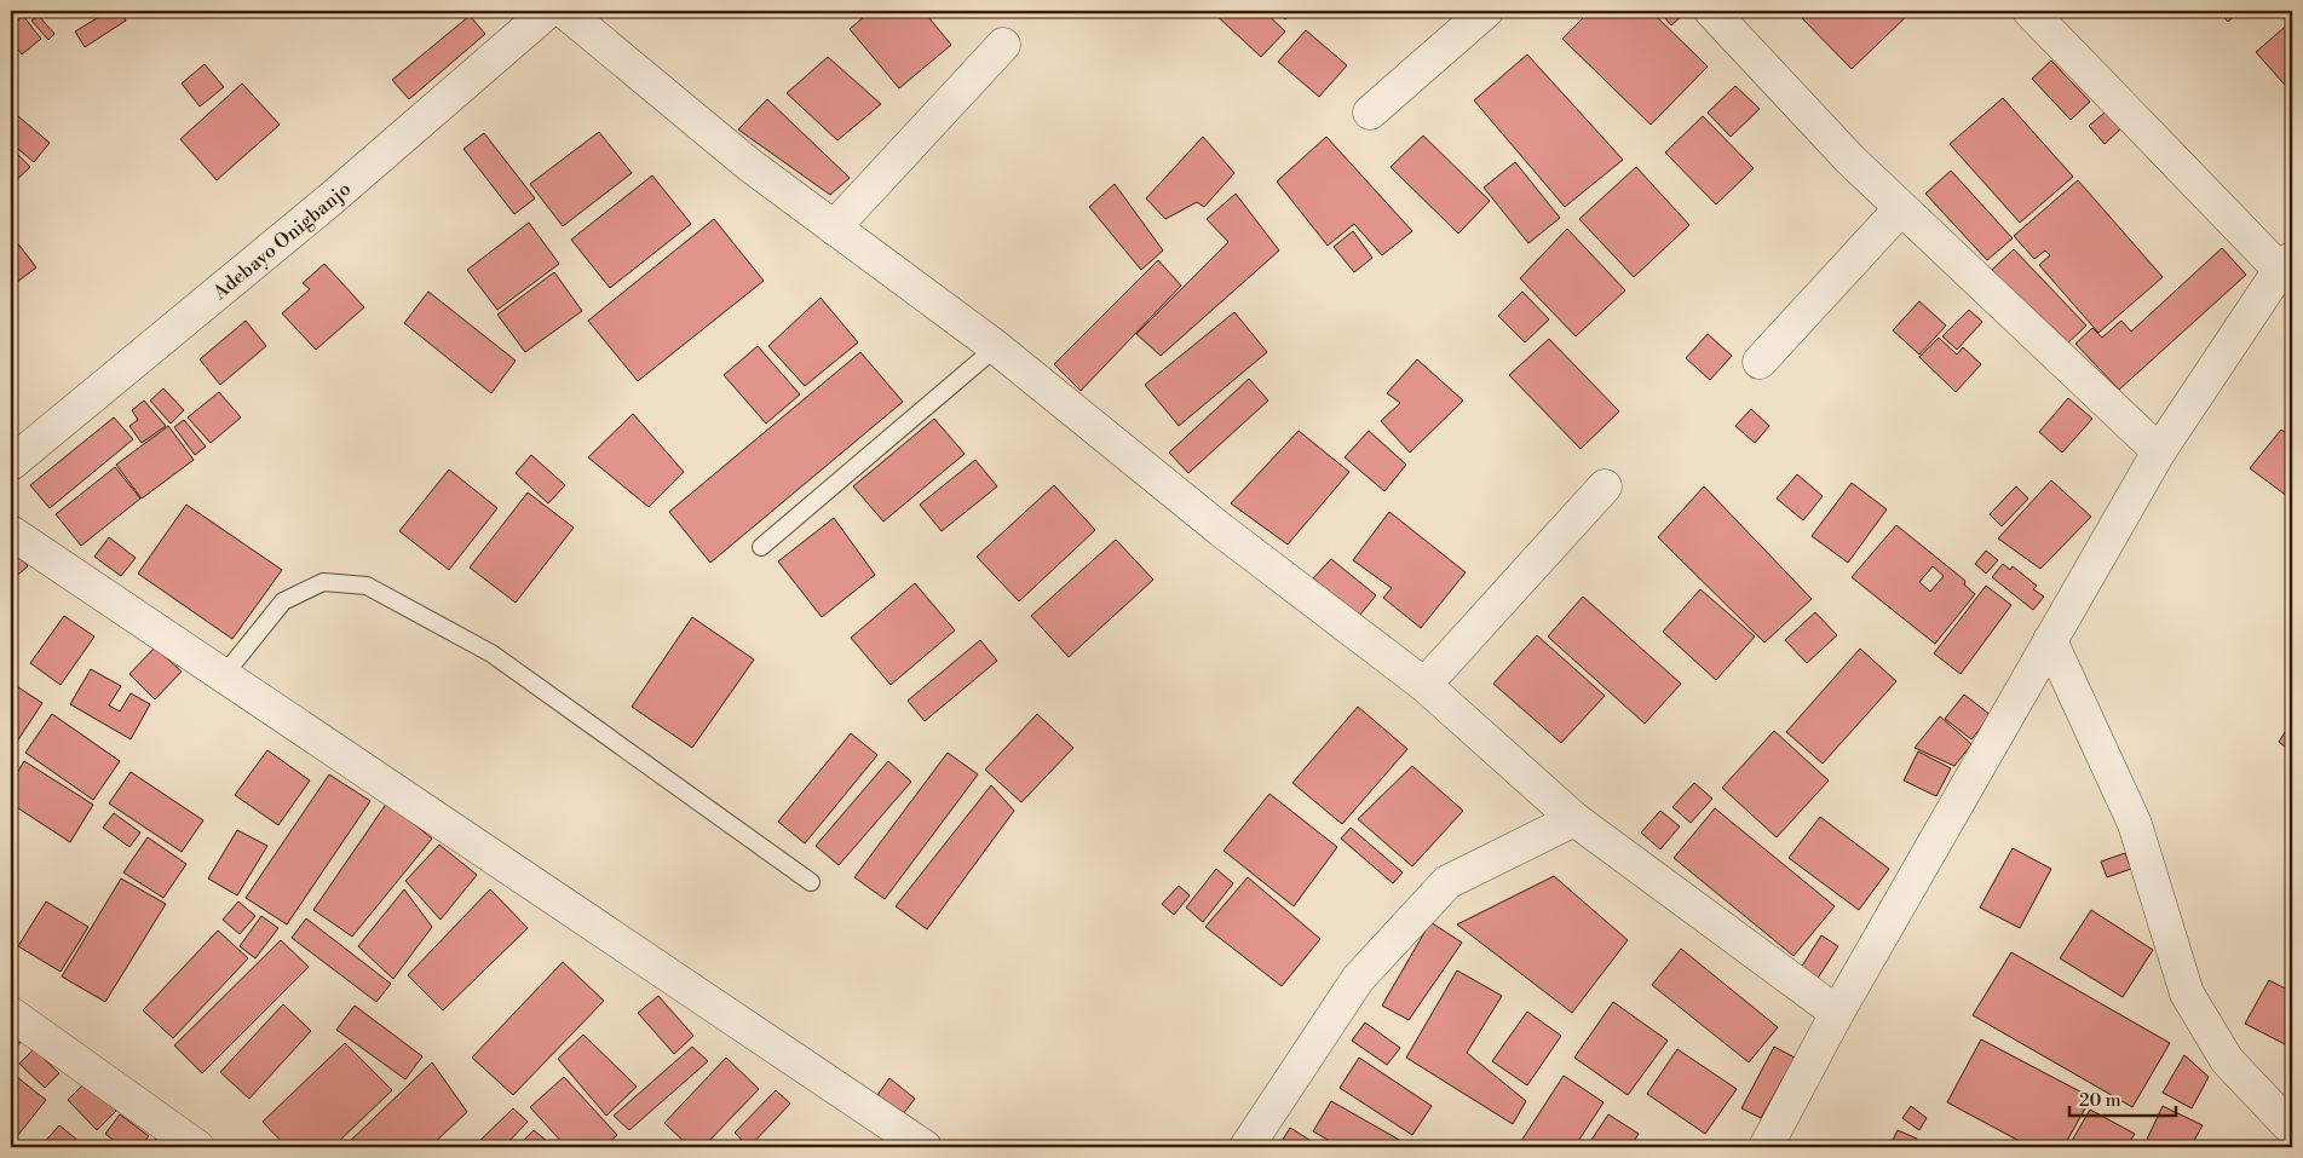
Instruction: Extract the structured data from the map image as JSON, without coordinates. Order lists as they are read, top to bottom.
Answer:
{
  "streets": {
    "street": ["Adebayo Onigbanjo"]
  },
  "scale_bar": "20 m"
}
